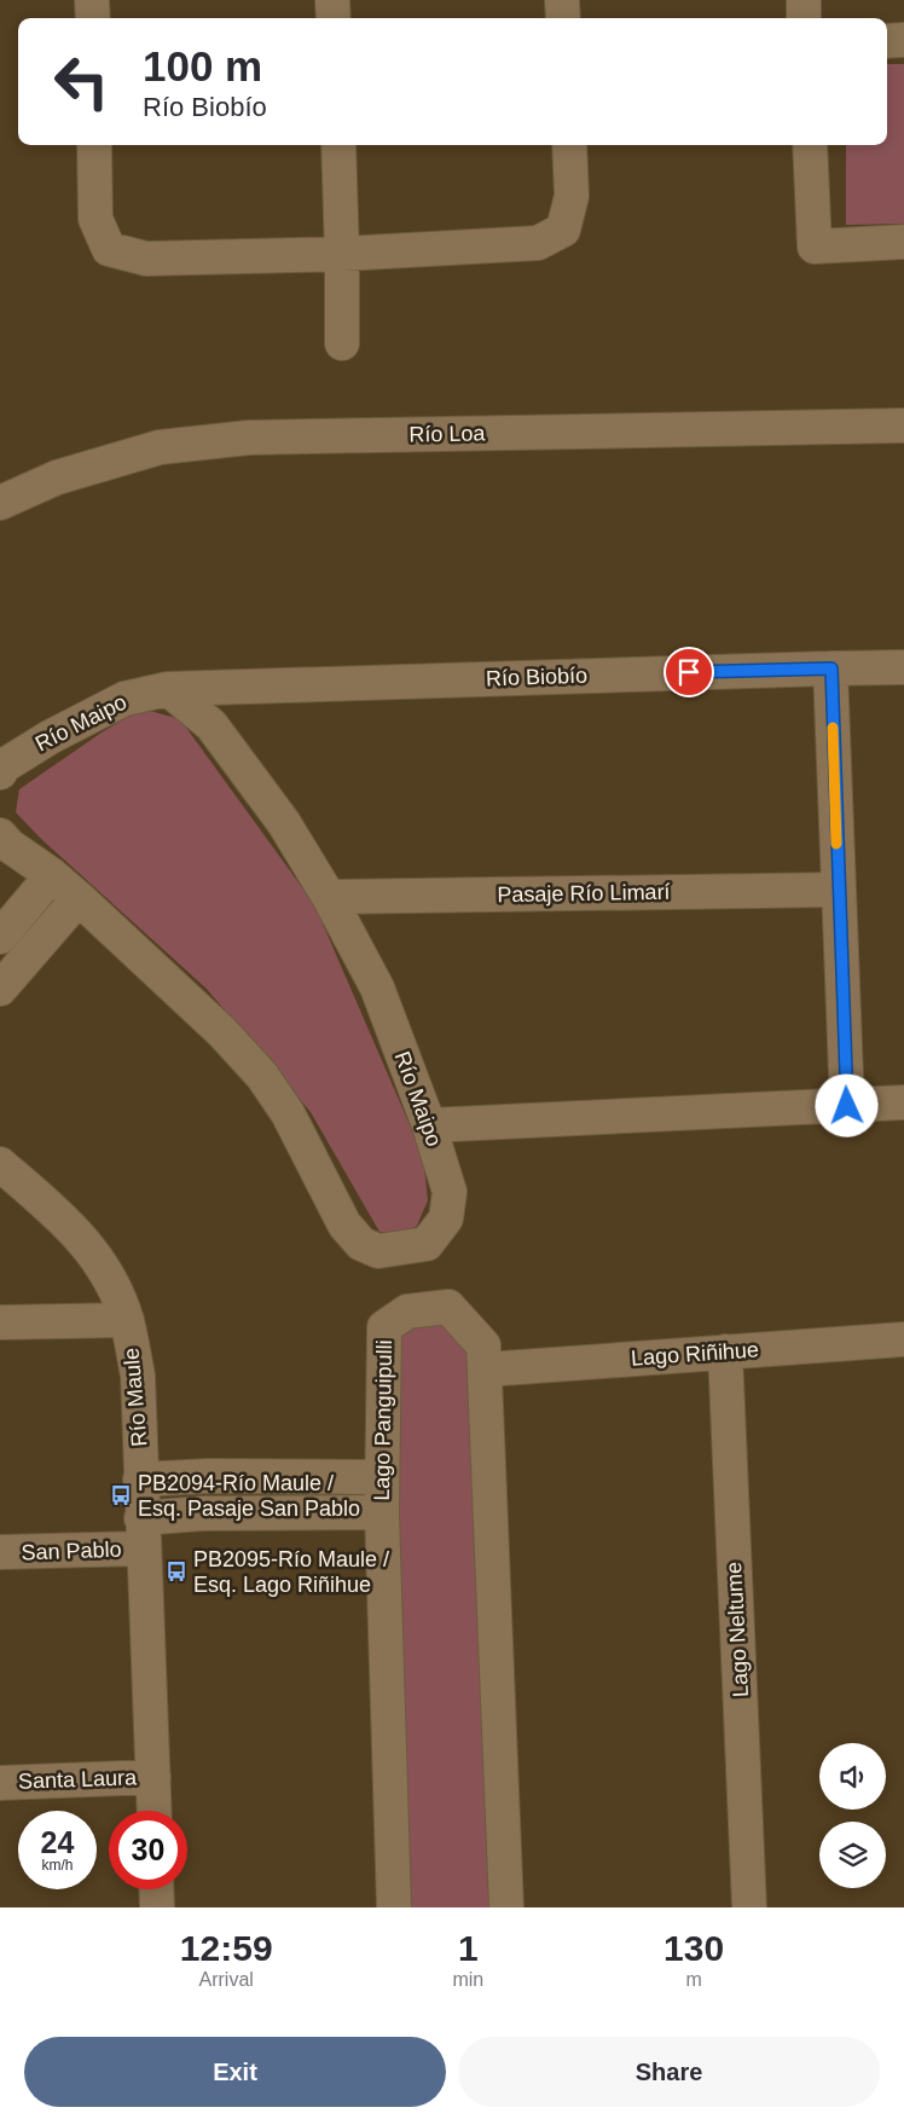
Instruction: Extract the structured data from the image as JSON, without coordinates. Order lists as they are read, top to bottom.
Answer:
{
  "streets": {
    "street": [
      "Río Loa",
      "Río Biobío",
      "Río Maipo",
      "Pasaje Río Limarí",
      "Lago Riñihue",
      "Río Maule",
      "Lago Panguipulli",
      "San Pablo",
      "Lago Neltume",
      "Santa Laura"
    ]
  },
  "crossings": [
    ["Río Biobío", "Río Maipo"],
    ["Río Maipo", "Pasaje Río Limarí"],
    ["Lago Riñihue", "Lago Panguipulli"],
    ["Lago Riñihue", "Lago Neltume"],
    ["Río Maule", "San Pablo"],
    ["Río Maule", "Santa Laura"]
  ],
  "places": {
    "bus stop": ["PB2094-Río Maule / Esq. Pasaje San Pablo", "PB2095-Río Maule / Esq. Lago Riñihue"]
  },
  "page": {
    "turn": ["100 m", "Río Biobío"],
    "speed": "24 km/h",
    "limit": "30",
    "eta": [
      "12:59",
      "Arrival",
      "1",
      "min",
      "130",
      "m"
    ],
    "buttons": ["Exit", "Share"]
  }
}
